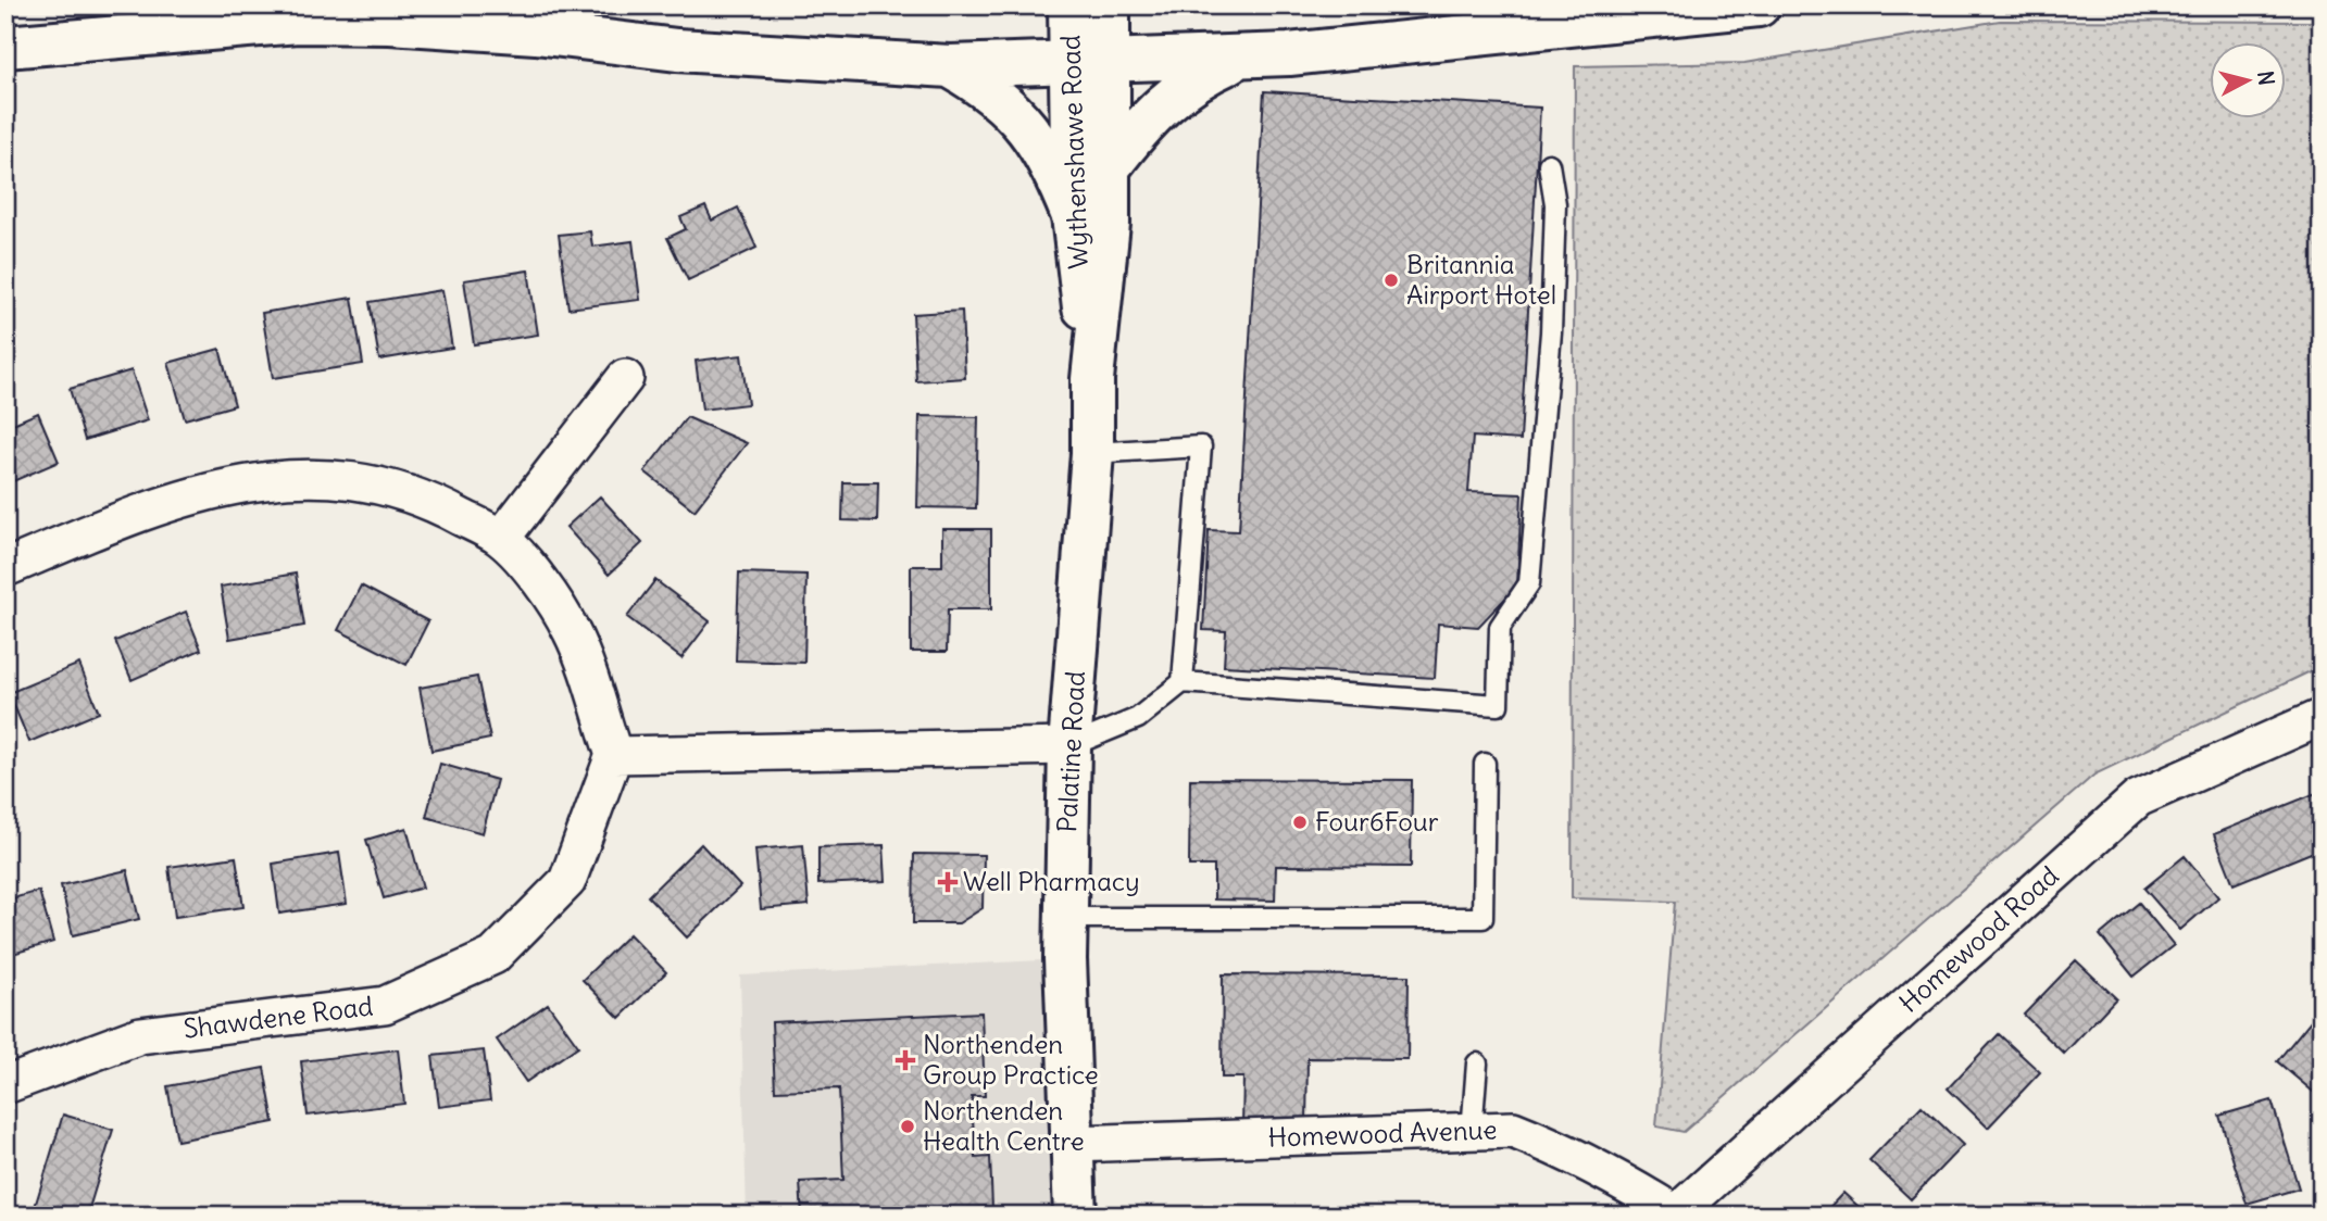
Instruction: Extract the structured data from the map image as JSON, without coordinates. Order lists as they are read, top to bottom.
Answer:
{
  "streets": {
    "main road": ["Wythenshawe Road", "Palatine Road"],
    "street": ["Homewood Road", "Shawdene Road", "Homewood Avenue"]
  },
  "crossings": [
    ["Wythenshawe Road", "Palatine Road"],
    ["Palatine Road", "Homewood Avenue"],
    ["Homewood Road", "Homewood Avenue"]
  ],
  "places": {
    "other": ["Britannia Airport Hotel", "Four6Four", "Northenden Health Centre"],
    "health": ["Well Pharmacy", "Northenden Group Practice"]
  },
  "north": "right"
}
